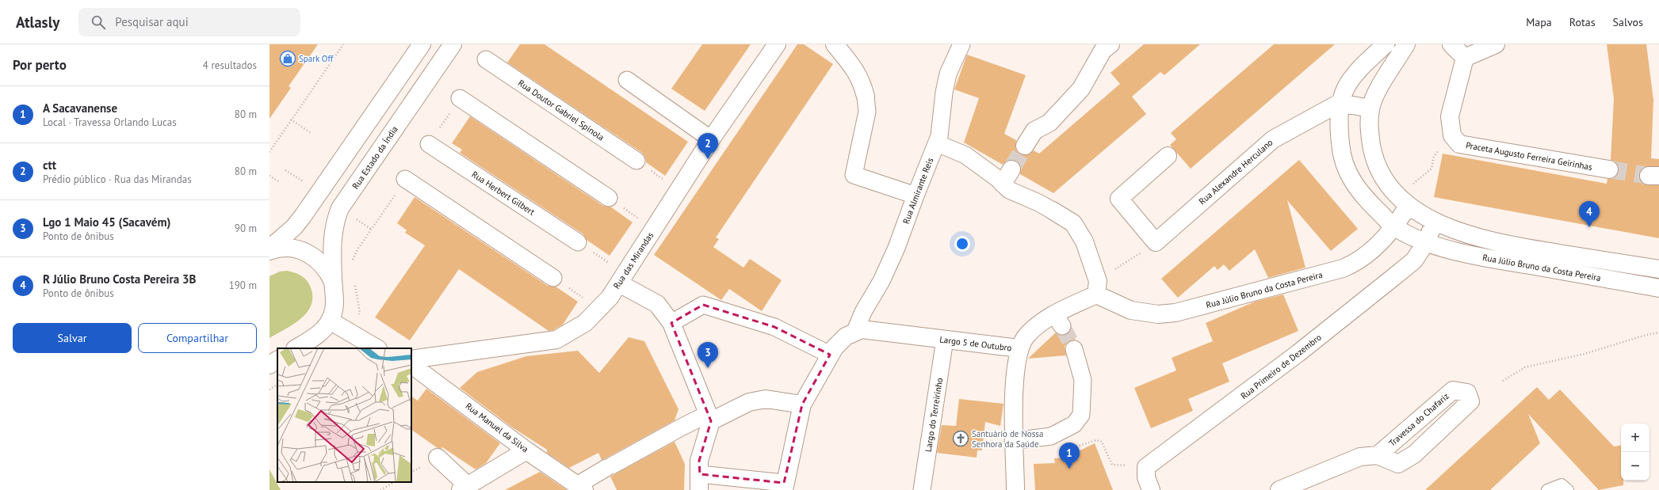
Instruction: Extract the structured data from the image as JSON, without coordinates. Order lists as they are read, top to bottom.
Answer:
{
  "streets": {
    "street": [
      "Rua Doutor Gabriel Spinola",
      "Praceta Augusto Ferreira Geirinhas",
      "Rua Estado da Índia",
      "Rua Alexandre Herculano",
      "Rua Almirante Reis",
      "Rua Herbert Gilbert",
      "Rua das Mirandas",
      "Rua Júlio Bruno da Costa Pereira",
      "Largo 5 de Outubro",
      "Rua Primeiro de Dezembro",
      "Largo do Terreirinho",
      "Travessa do Chafariz",
      "Rua Manuel da Silva"
    ]
  },
  "crossings": [
    ["Rua Alexandre Herculano", "Rua Júlio Bruno da Costa Pereira"],
    ["Rua Almirante Reis", "Largo 5 de Outubro"],
    ["Rua Júlio Bruno da Costa Pereira", "Largo 5 de Outubro"],
    ["Rua Júlio Bruno da Costa Pereira", "Rua Primeiro de Dezembro"],
    ["Largo 5 de Outubro", "Largo do Terreirinho"]
  ],
  "places": {
    "shop": ["Spark Off"],
    "church": ["Santuário de Nossa Senhora da Saúde"]
  },
  "page": {
    "header": "Atlasly",
    "search": "Pesquisar aqui",
    "nav": ["Mapa", "Rotas", "Salvos"],
    "heading": ["Por perto", "4 resultados"],
    "list": [
      {
        "mark": "1",
        "name": "A Sacavanense",
        "note": "Local · Travessa Orlando Lucas",
        "value": "80 m"
      },
      {
        "mark": "2",
        "name": "ctt",
        "note": "Prédio público · Rua das Mirandas",
        "value": "80 m"
      },
      {
        "mark": "3",
        "name": "Lgo 1 Maio 45 (Sacavém)",
        "note": "Ponto de ônibus",
        "value": "90 m"
      },
      {
        "mark": "4",
        "name": "R Júlio Bruno Costa Pereira 3B",
        "note": "Ponto de ônibus",
        "value": "190 m"
      }
    ],
    "pins": [
      "2",
      "4",
      "3",
      "1"
    ],
    "buttons": ["Salvar", "Compartilhar"],
    "map_buttons": ["+", "−"]
  }
}
